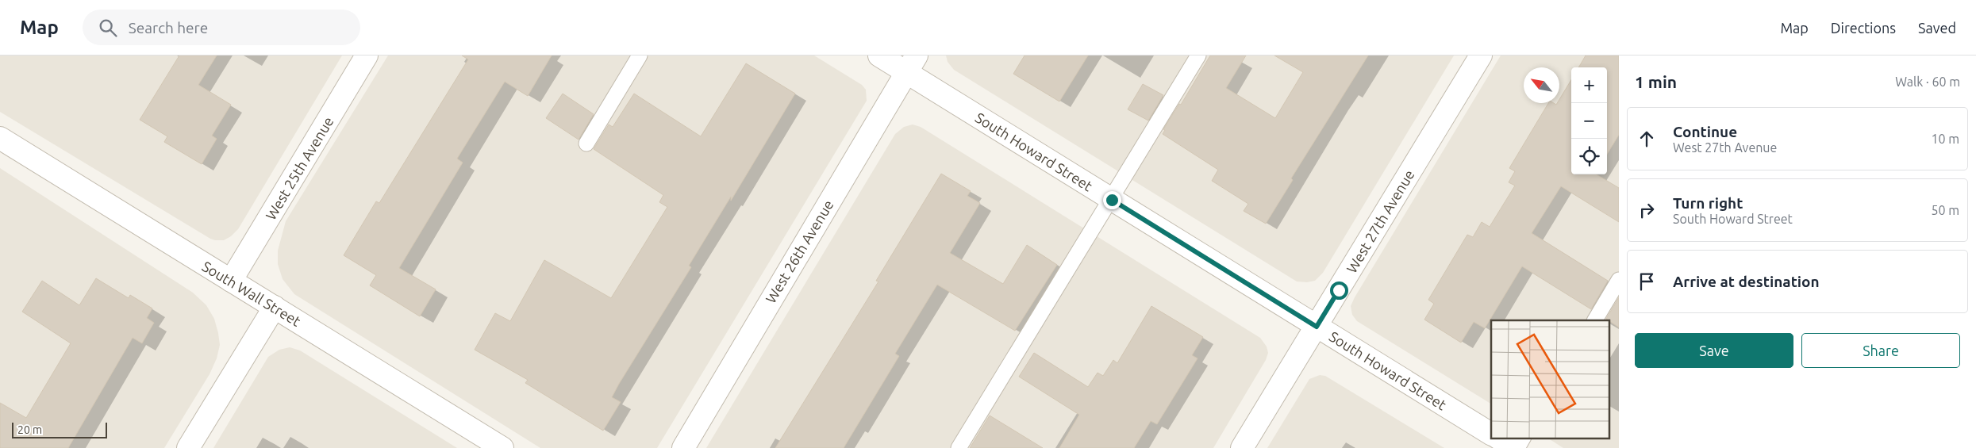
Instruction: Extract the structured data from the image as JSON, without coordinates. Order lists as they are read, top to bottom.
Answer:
{
  "streets": {
    "street": [
      "South Howard Street",
      "West 25th Avenue",
      "West 27th Avenue",
      "West 26th Avenue",
      "South Wall Street"
    ]
  },
  "crossings": [
    ["South Howard Street", "West 27th Avenue"],
    ["South Howard Street", "West 26th Avenue"],
    ["West 25th Avenue", "South Wall Street"]
  ],
  "scale_bar": "20 m",
  "north": "top left",
  "page": {
    "header": "Map",
    "search": "Search here",
    "nav": ["Map", "Directions", "Saved"],
    "heading": ["1 min", "Walk · 60 m"],
    "map_buttons": ["+", "−"],
    "list": [
      ["Continue", "West 27th Avenue", "10 m"],
      ["Turn right", "South Howard Street", "50 m"],
      "Arrive at destination"
    ],
    "buttons": ["Save", "Share"],
    "scale": "20 m"
  }
}
